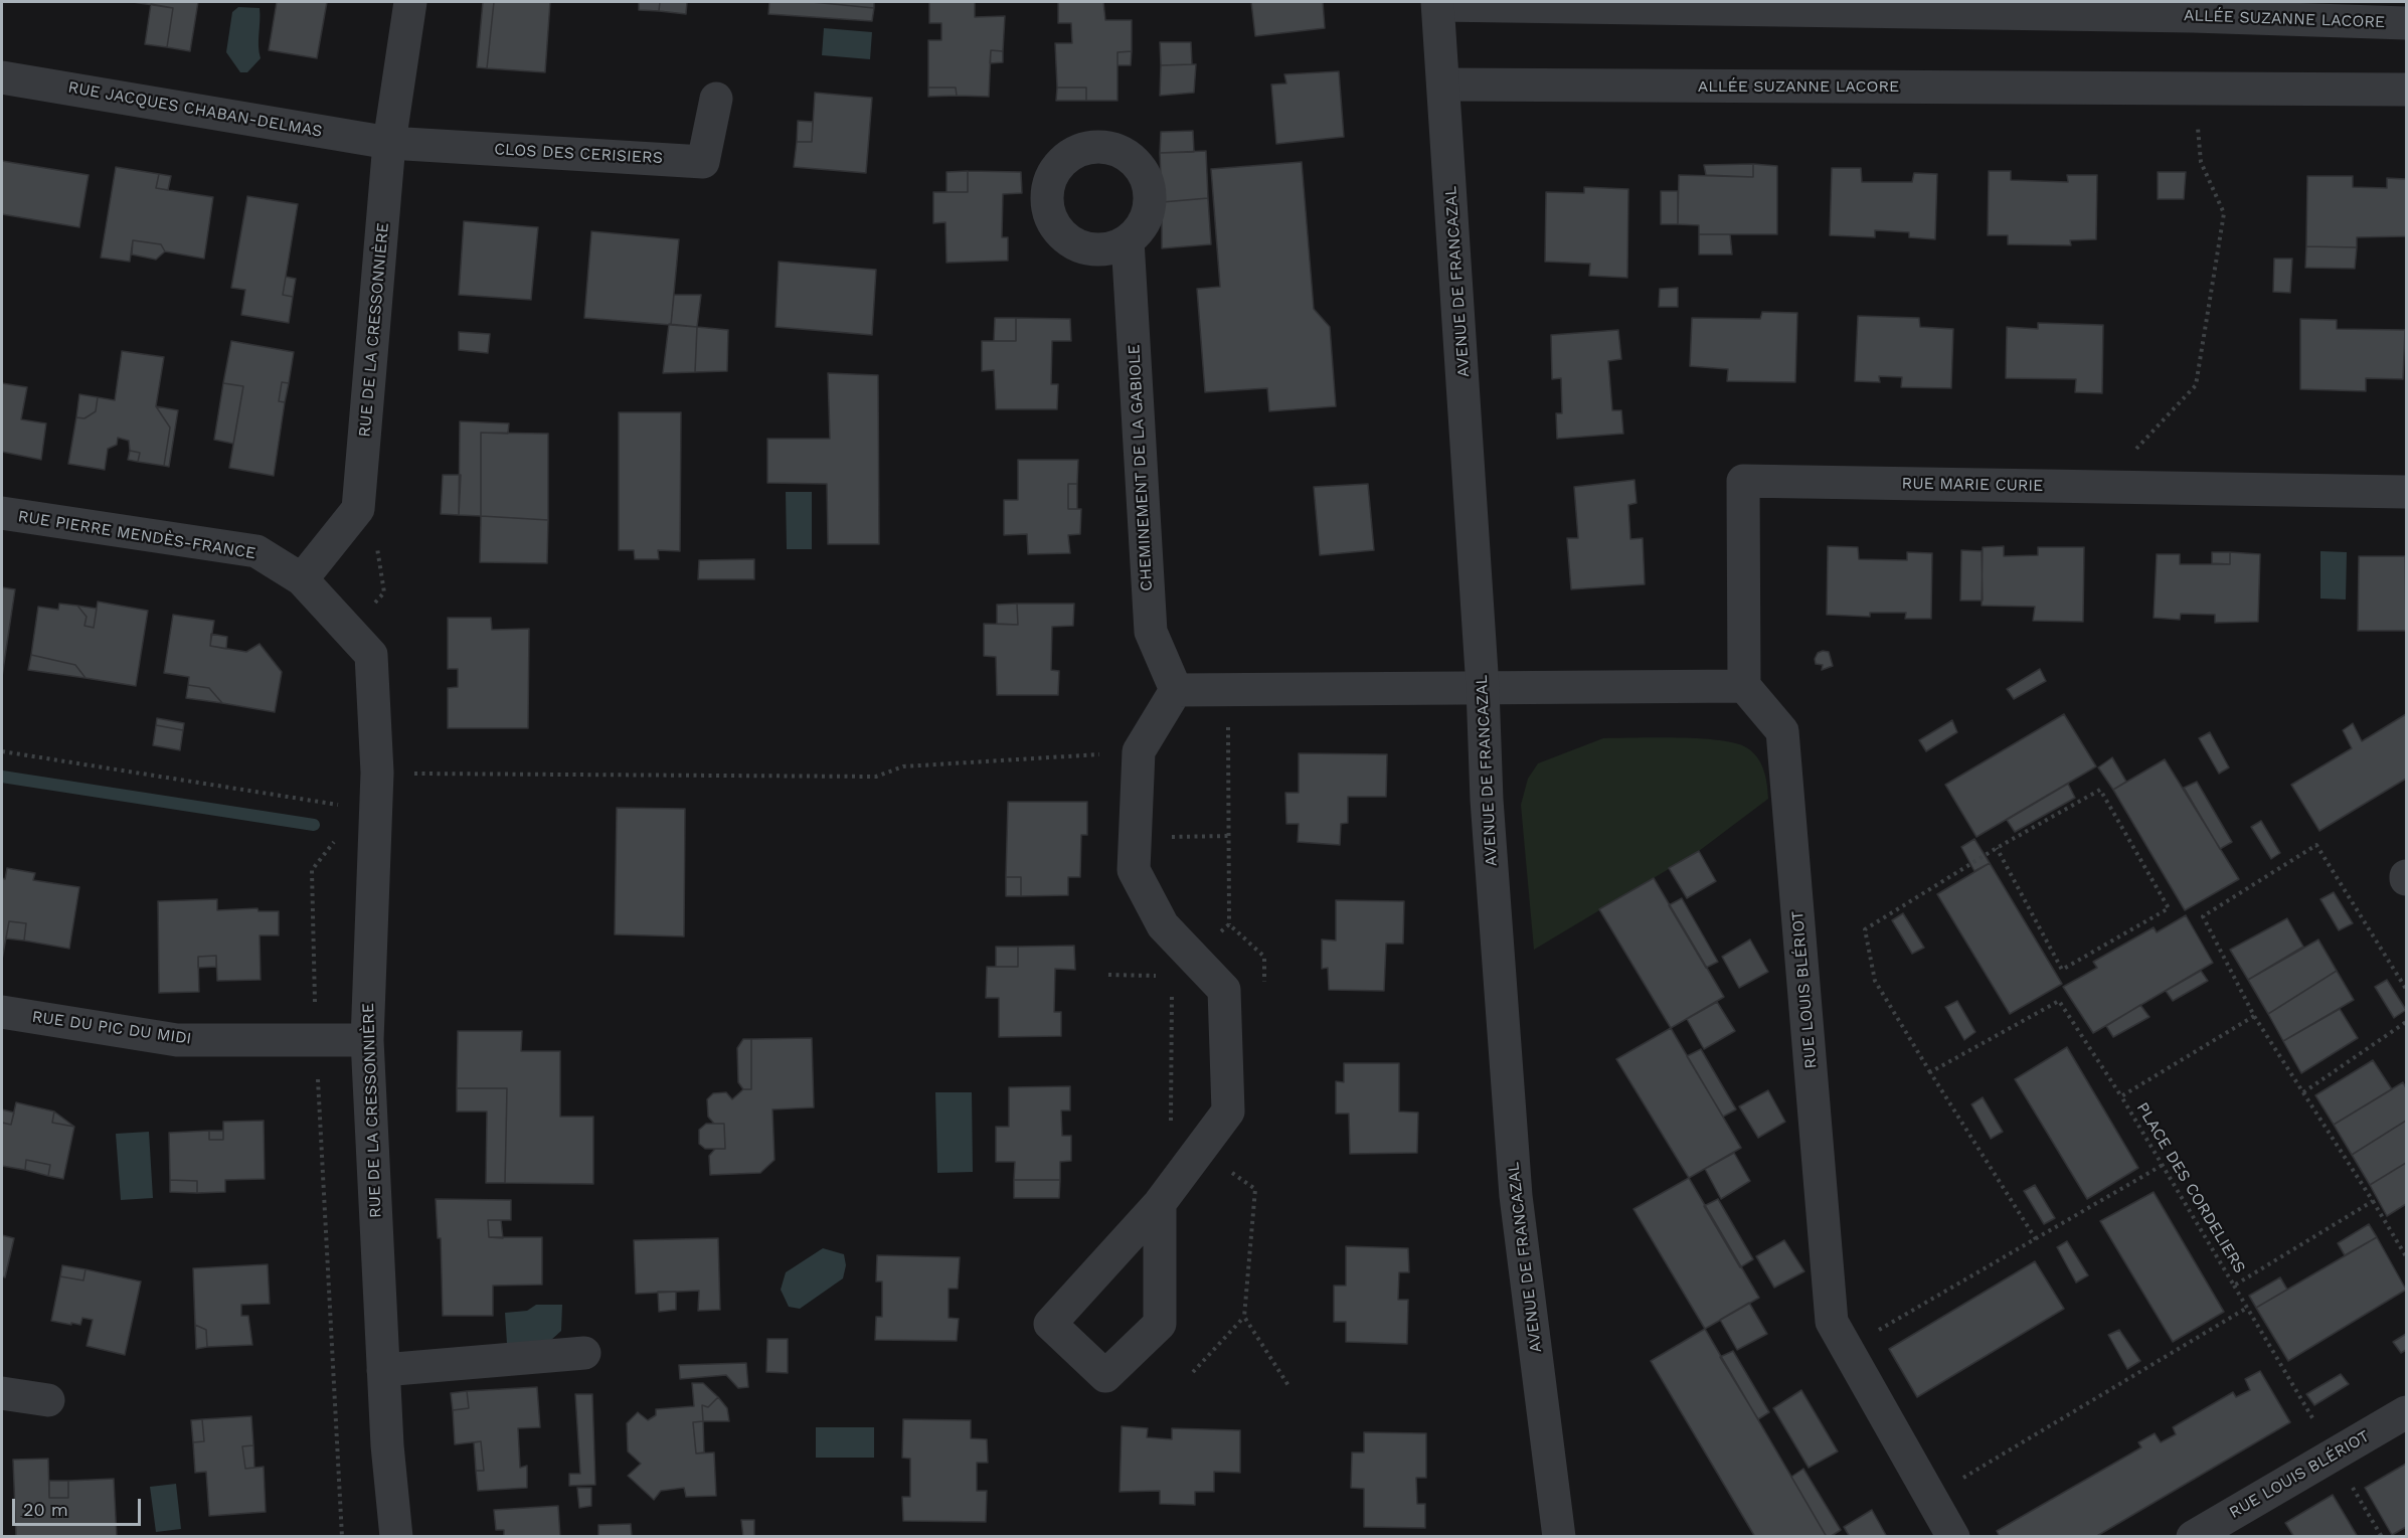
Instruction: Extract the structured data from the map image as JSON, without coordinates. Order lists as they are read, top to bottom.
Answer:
{
  "streets": {
    "street": [
      "ALLÉE SUZANNE LACORE",
      "RUE JACQUES CHABAN-DELMAS",
      "CLOS DES CERISIERS",
      "AVENUE DE FRANCAZAL",
      "RUE DE LA CRESSONNIÈRE",
      "CHEMINEMENT DE LA GABIOLE",
      "RUE MARIE CURIE",
      "RUE PIERRE MENDÈS-FRANCE",
      "RUE LOUIS BLÉRIOT",
      "RUE DU PIC DU MIDI"
    ],
    "path": ["PLACE DES CORDELIERS"]
  },
  "crossings": [
    ["ALLÉE SUZANNE LACORE", "AVENUE DE FRANCAZAL"],
    ["RUE JACQUES CHABAN-DELMAS", "CLOS DES CERISIERS"],
    ["RUE JACQUES CHABAN-DELMAS", "RUE DE LA CRESSONNIÈRE"],
    ["CLOS DES CERISIERS", "RUE DE LA CRESSONNIÈRE"],
    ["RUE DE LA CRESSONNIÈRE", "RUE PIERRE MENDÈS-FRANCE"],
    ["RUE DE LA CRESSONNIÈRE", "RUE DU PIC DU MIDI"],
    ["RUE MARIE CURIE", "RUE LOUIS BLÉRIOT"]
  ],
  "scale_bar": "20 m"
}
